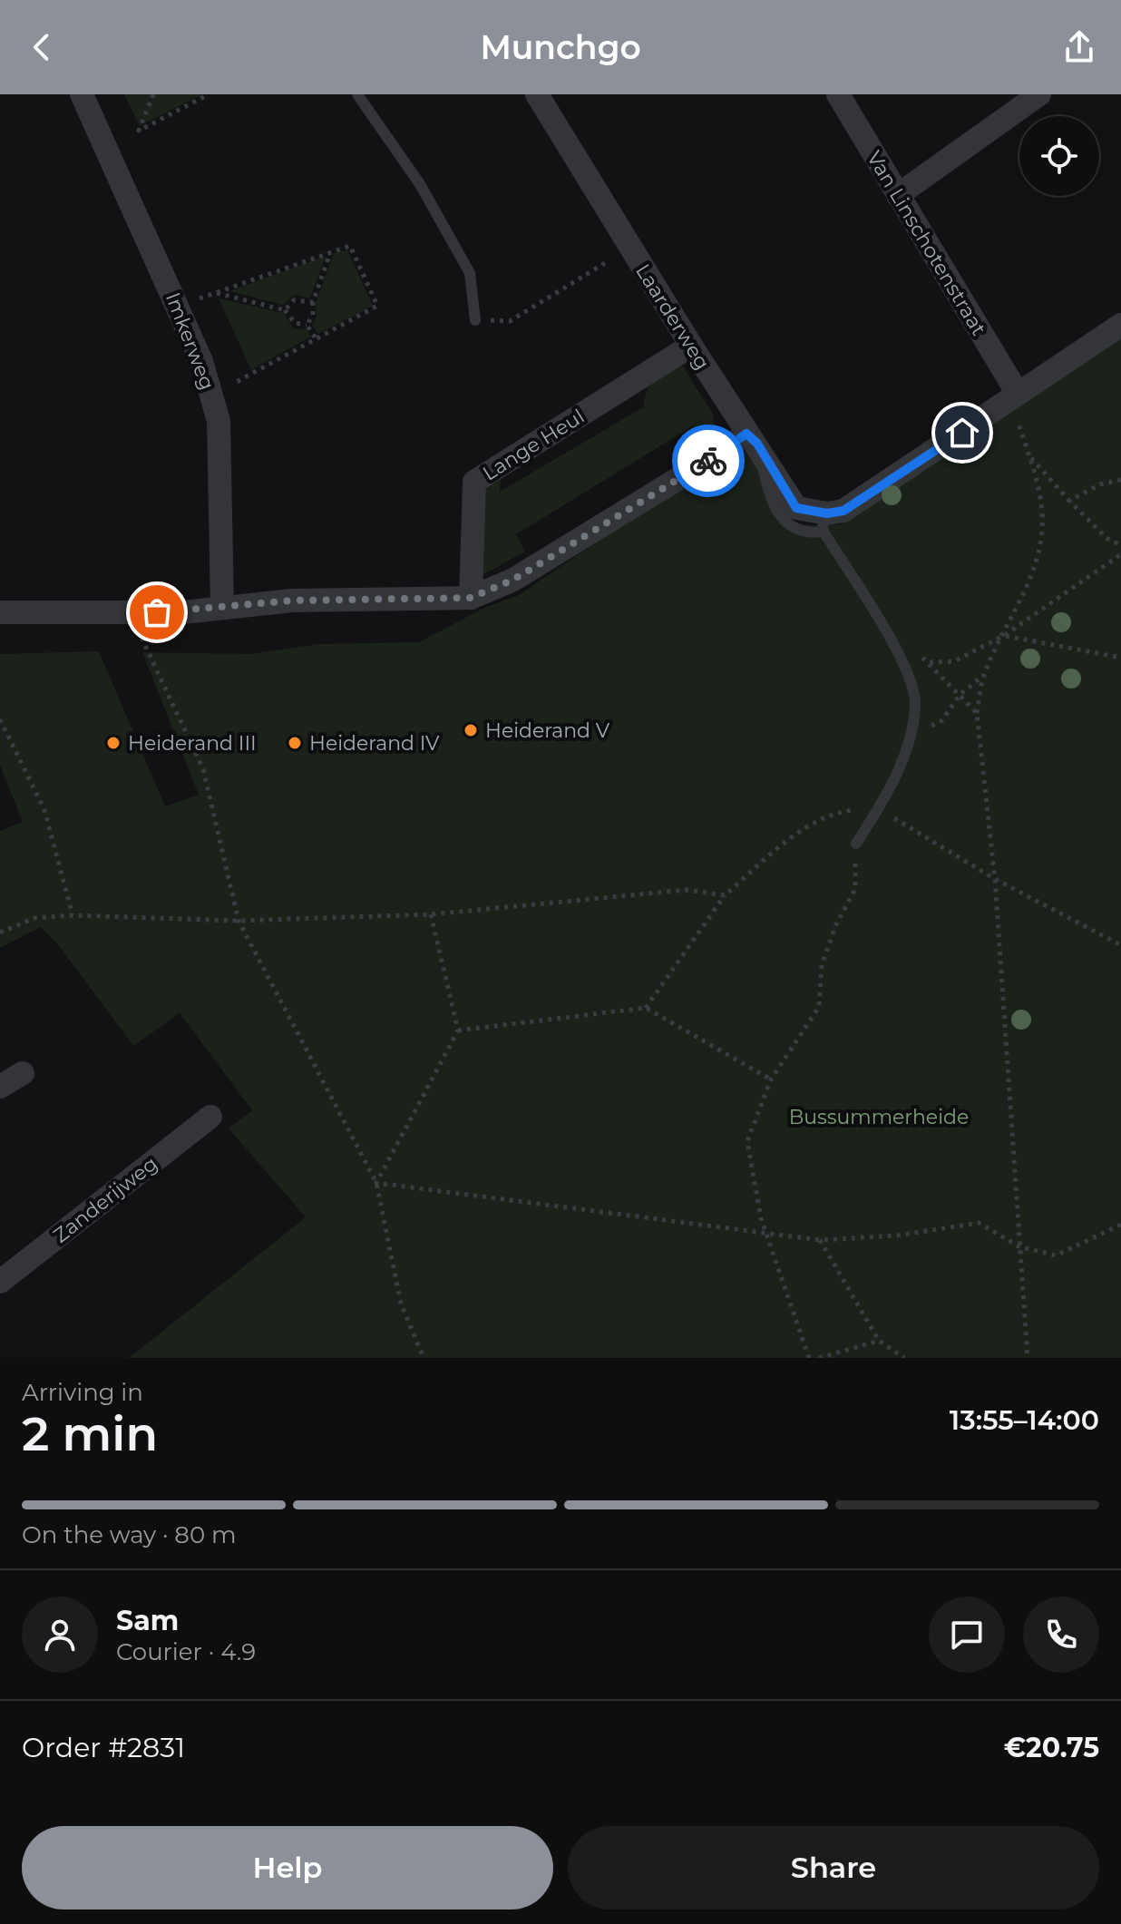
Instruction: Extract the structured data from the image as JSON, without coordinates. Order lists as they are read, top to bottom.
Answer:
{
  "streets": {
    "street": [
      "Van Linschotenstraat",
      "Laarderweg",
      "Imkerweg",
      "Lange Heul",
      "Zanderijweg"
    ]
  },
  "crossings": [
    ["Laarderweg", "Lange Heul"]
  ],
  "parks": ["Bussummerheide"],
  "places": ["Heiderand V", "Heiderand III", "Heiderand IV"],
  "page": {
    "header": "Munchgo",
    "heading": ["2 min", "Arriving in", "13:55–14:00"],
    "panel": [
      "Sam",
      "Courier · 4.9",
      "Order #2831",
      "€20.75"
    ],
    "bar": "On the way · 80 m",
    "buttons": ["Help", "Share"]
  }
}
